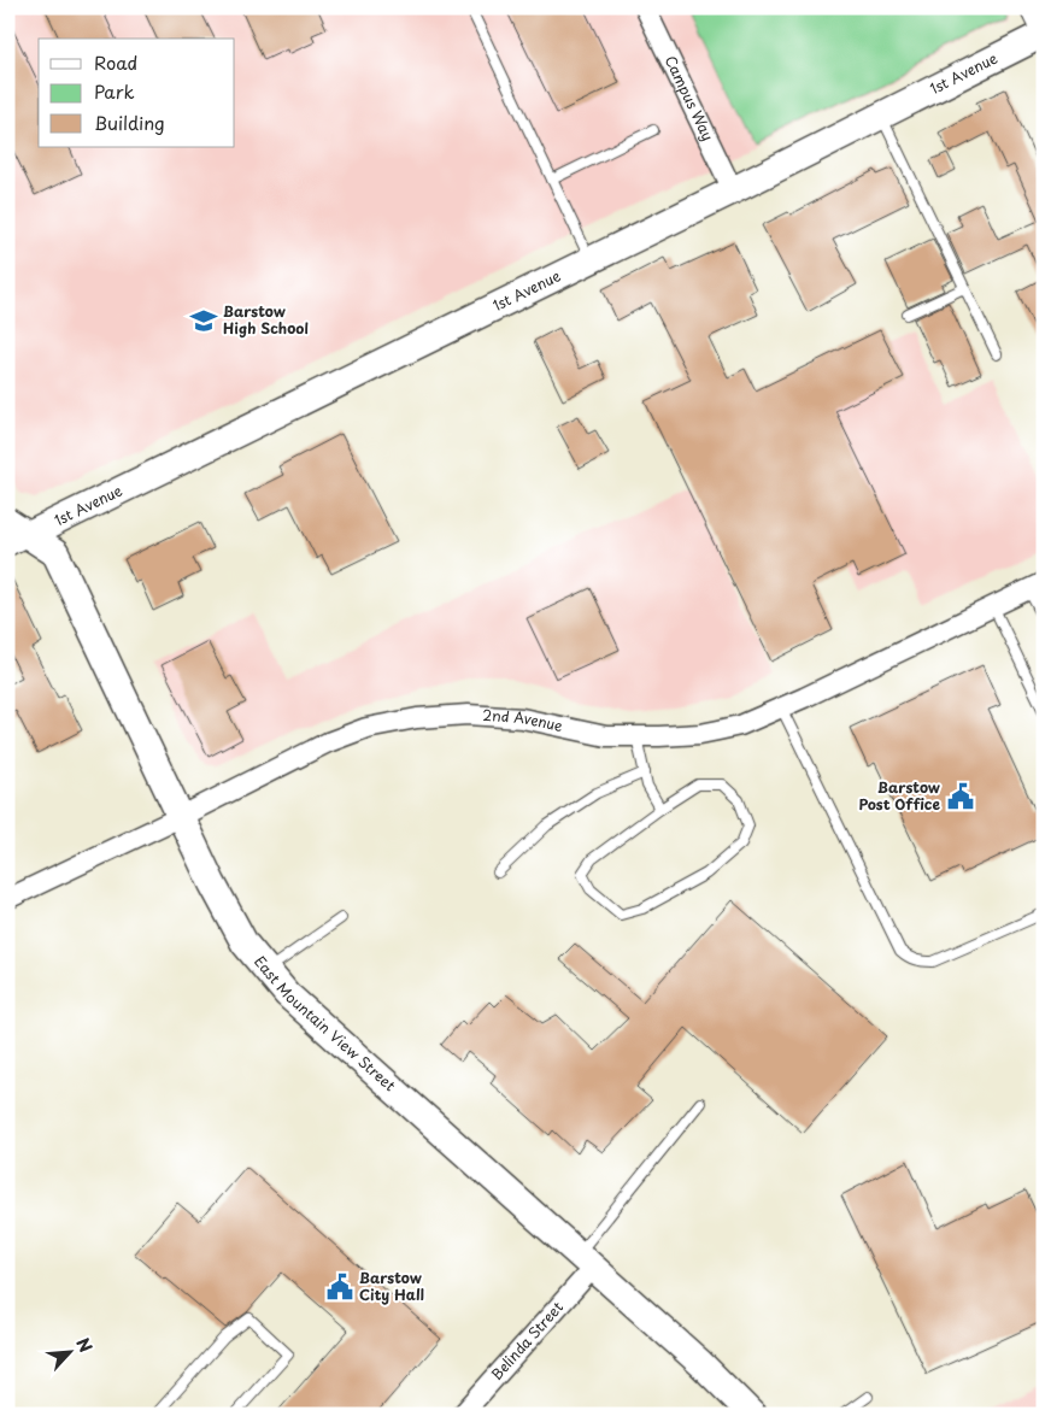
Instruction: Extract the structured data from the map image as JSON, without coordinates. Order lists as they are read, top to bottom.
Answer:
{
  "streets": {
    "street": [
      "1st Avenue",
      "Campus Way",
      "2nd Avenue",
      "East Mountain View Street",
      "Belinda Street"
    ]
  },
  "crossings": [
    ["1st Avenue", "Campus Way"],
    ["1st Avenue", "East Mountain View Street"],
    ["2nd Avenue", "East Mountain View Street"],
    ["East Mountain View Street", "Belinda Street"]
  ],
  "places": {
    "school or university": ["Barstow High School"],
    "public building": ["Barstow Post Office", "Barstow City Hall"]
  },
  "legend": ["Road", "Park", "Building"],
  "north": "top right"
}
